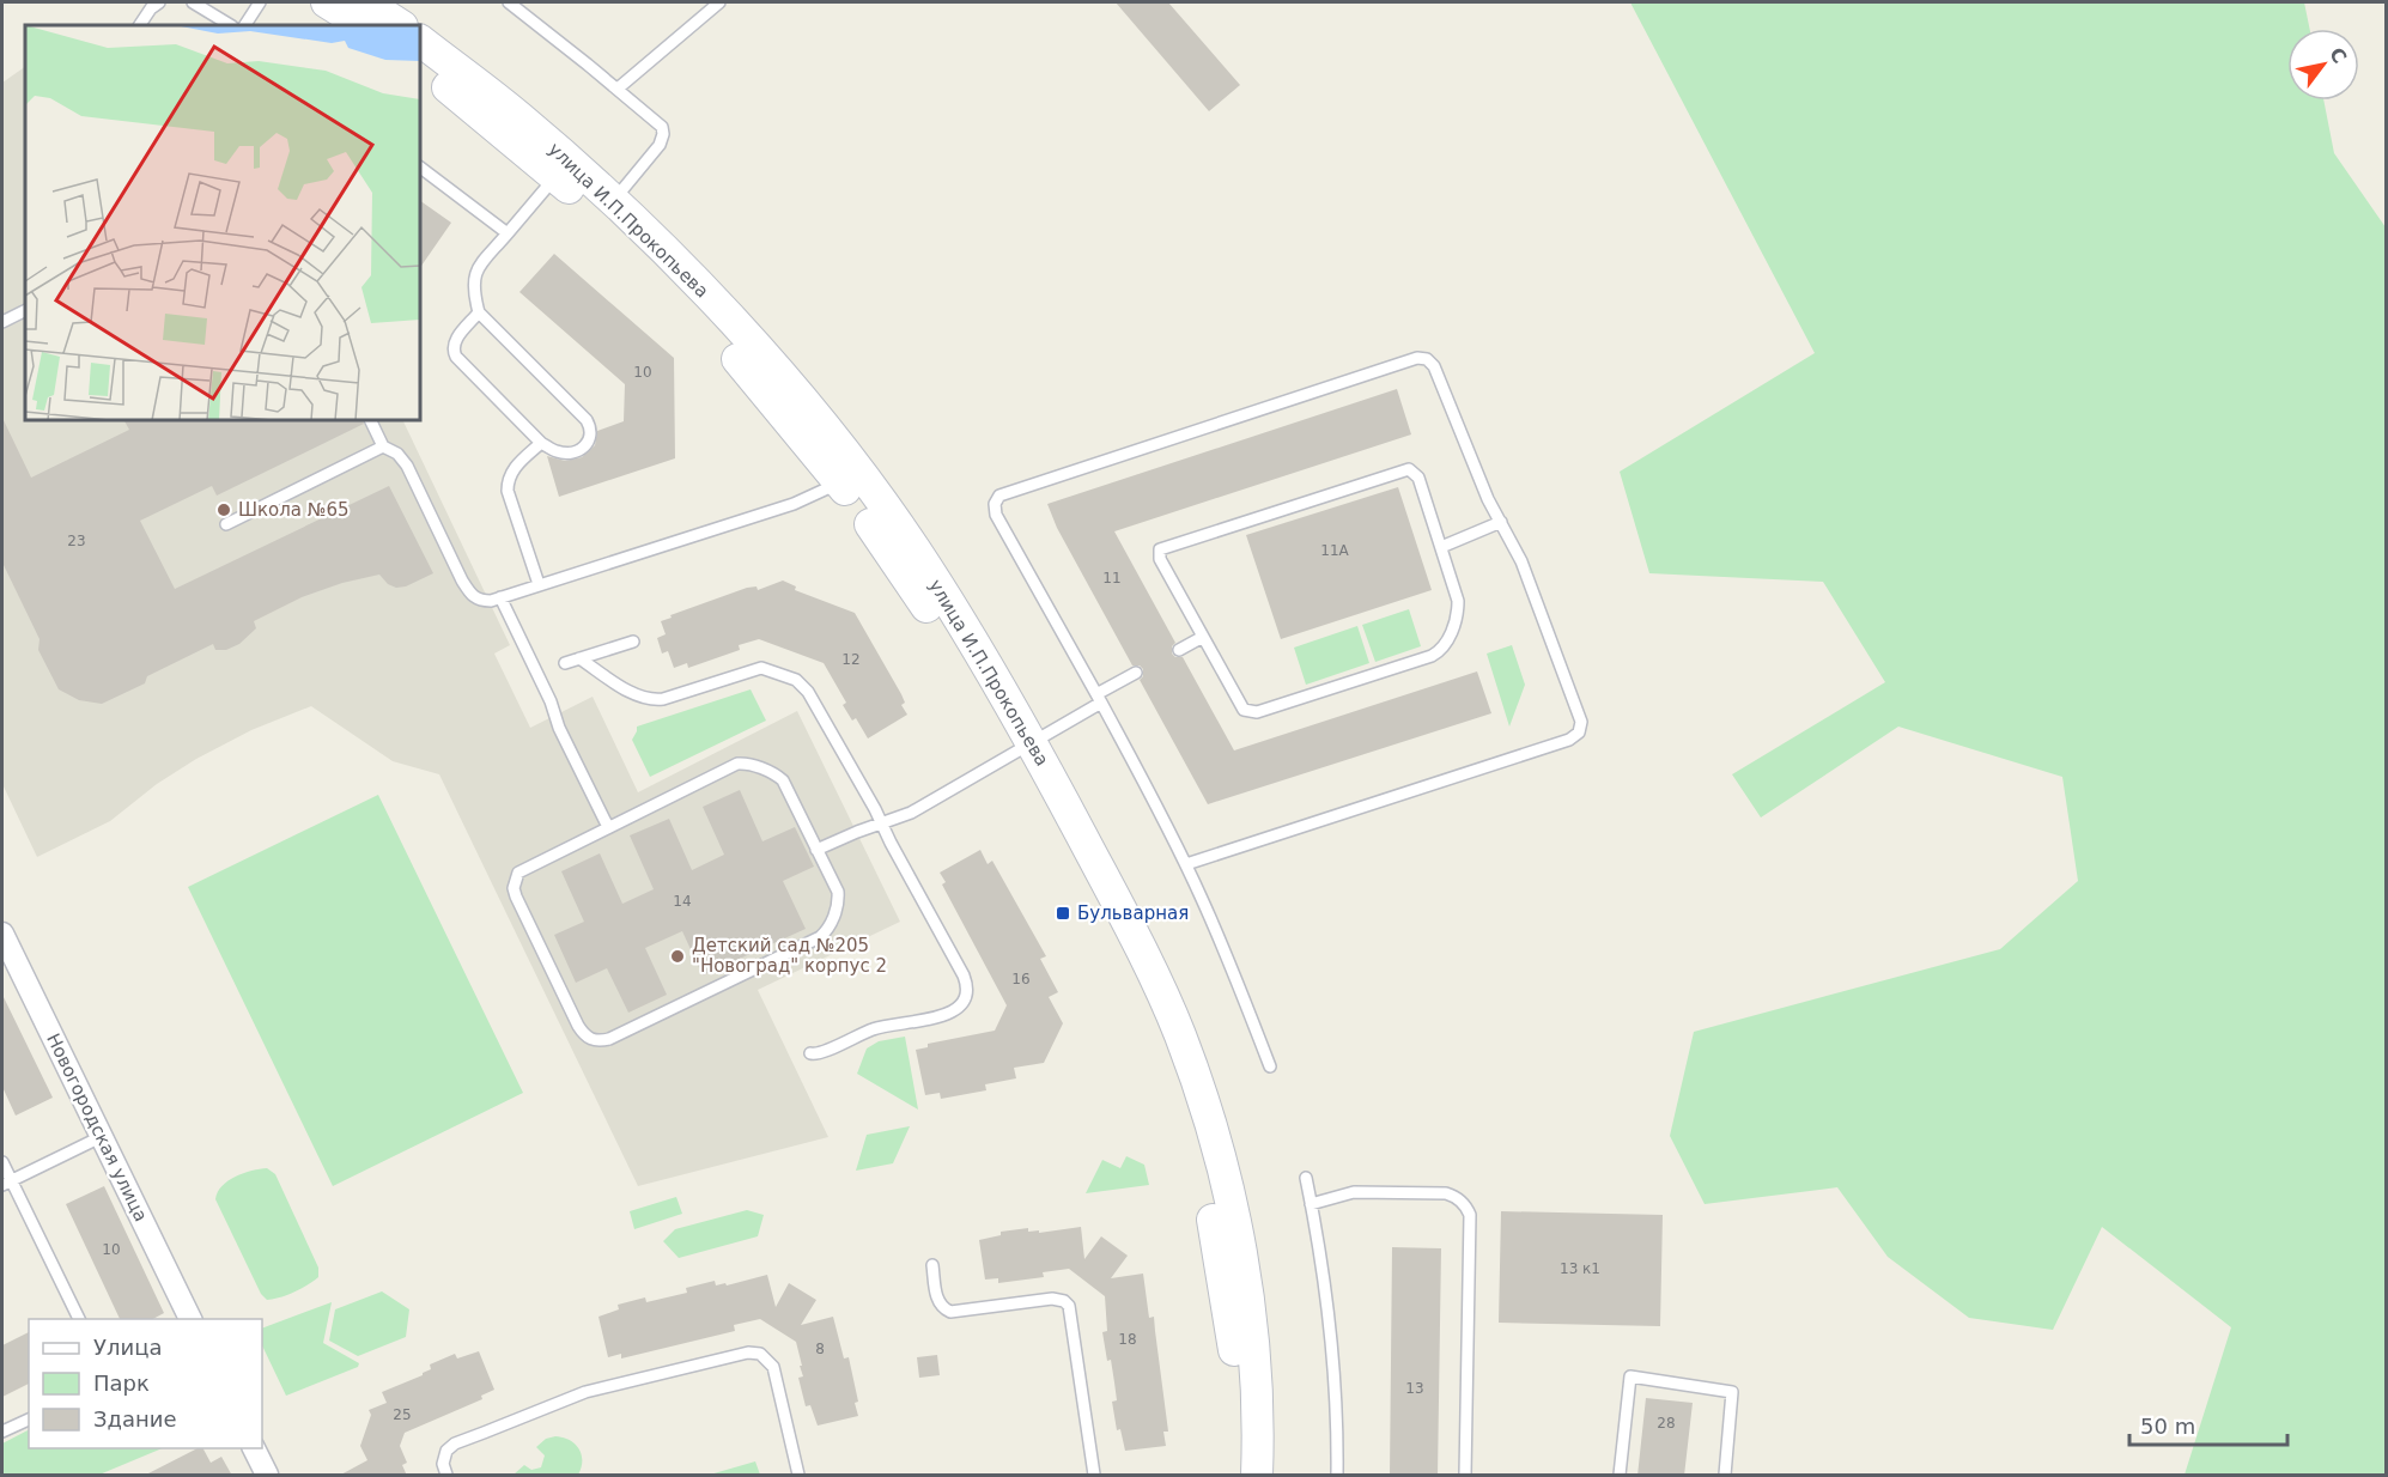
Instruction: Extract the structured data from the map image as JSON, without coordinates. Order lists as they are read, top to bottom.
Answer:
{
  "streets": {
    "street": ["улица И.П.Прокопьева", "Новогородская улица"]
  },
  "places": {
    "other": ["Школа №65", "Детский сад №205 \"Новоград\" корпус 2"],
    "transit": ["Бульварная"]
  },
  "house_numbers": [
    "10",
    "23",
    "11А",
    "11",
    "12",
    "14",
    "16",
    "10",
    "13 к1",
    "18",
    "8",
    "13",
    "25",
    "28"
  ],
  "legend": ["Улица", "Парк", "Здание"],
  "scale_bar": "50 m",
  "north": "top right"
}
